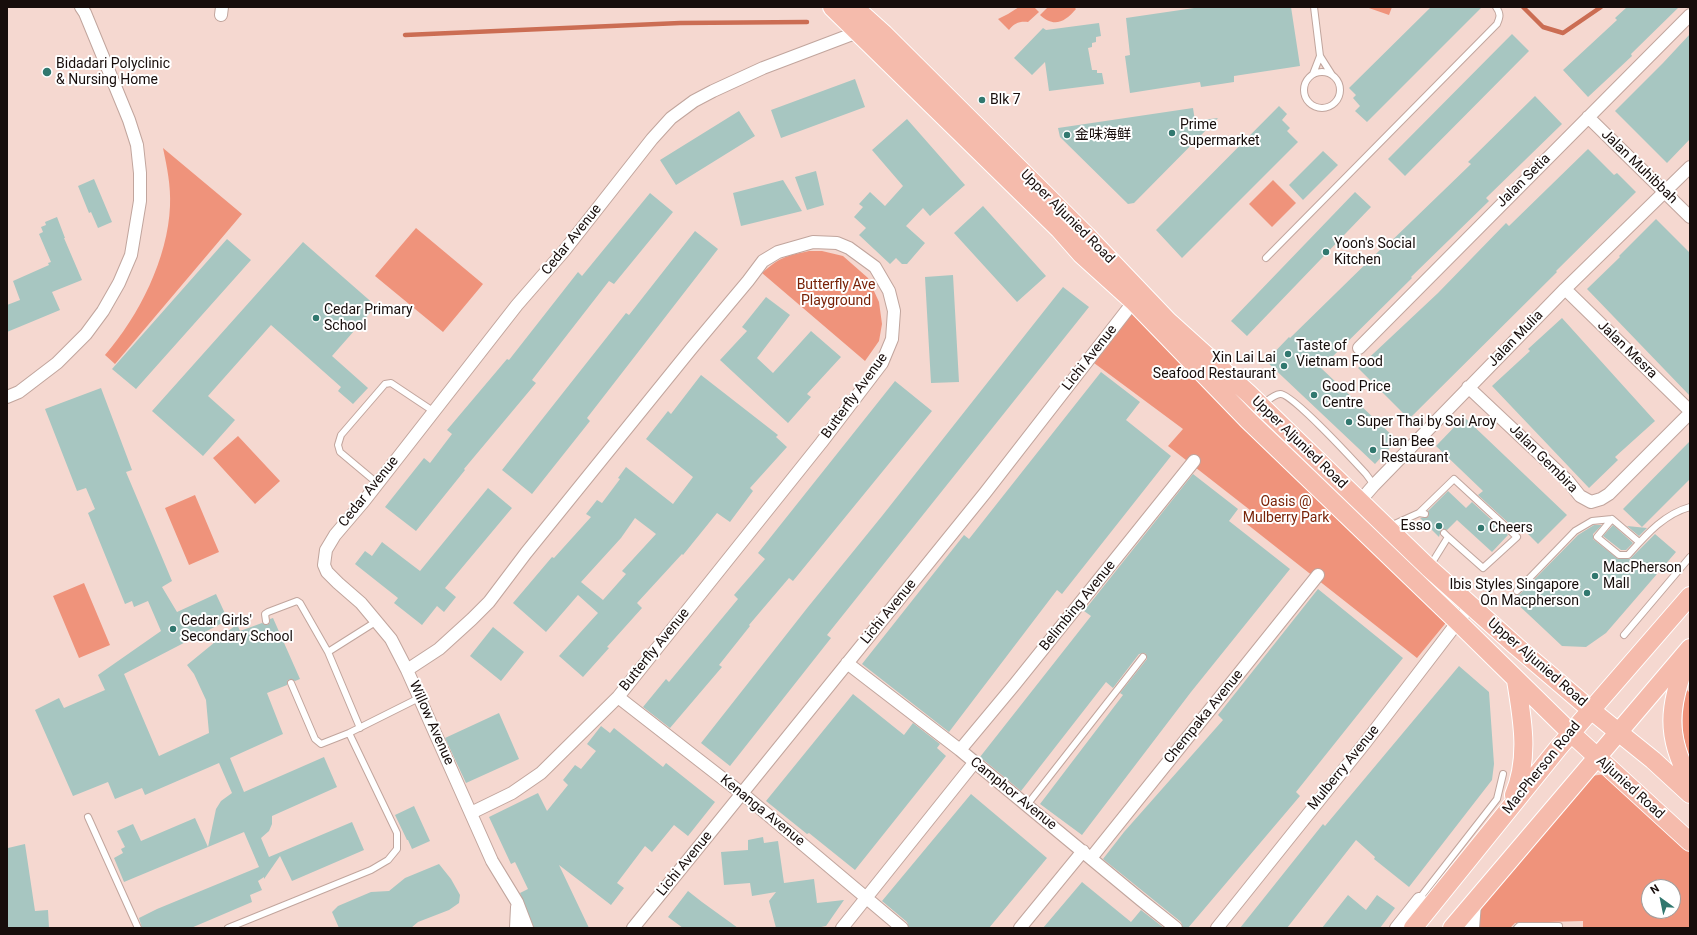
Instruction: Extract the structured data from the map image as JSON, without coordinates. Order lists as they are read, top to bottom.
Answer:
{
  "streets": {
    "main road": ["Upper Aljunied Road", "MacPherson Road", "Aljunied Road"],
    "street": [
      "Jalan Muhibbah",
      "Jalan Setia",
      "Cedar Avenue",
      "Jalan Mulia",
      "Jalan Mesra",
      "Lichi Avenue",
      "Butterfly Avenue",
      "Jalan Gembira",
      "Belimbing Avenue",
      "Chempaka Avenue",
      "Willow Avenue",
      "Mulberry Avenue",
      "Camphor Avenue",
      "Kenanga Avenue"
    ]
  },
  "crossings": [
    ["Jalan Muhibbah", "Jalan Setia"],
    ["Jalan Muhibbah", "Jalan Mulia"],
    ["Upper Aljunied Road", "Cedar Avenue"],
    ["Upper Aljunied Road", "Jalan Mulia"],
    ["Upper Aljunied Road", "Lichi Avenue"],
    ["Upper Aljunied Road", "Mulberry Avenue"],
    ["Upper Aljunied Road", "MacPherson Road"],
    ["Upper Aljunied Road", "Aljunied Road"],
    ["Cedar Avenue", "Willow Avenue"],
    ["Jalan Mulia", "Jalan Mesra"],
    ["Jalan Mulia", "Jalan Gembira"],
    ["Jalan Mesra", "Jalan Gembira"],
    ["Lichi Avenue", "Camphor Avenue"],
    ["Lichi Avenue", "Kenanga Avenue"],
    ["Butterfly Avenue", "Willow Avenue"],
    ["Butterfly Avenue", "Kenanga Avenue"],
    ["Belimbing Avenue", "Camphor Avenue"],
    ["Chempaka Avenue", "Camphor Avenue"],
    ["MacPherson Road", "Aljunied Road"]
  ],
  "parks": ["Butterfly Ave Playground", "Oasis @ Mulberry Park"],
  "places": [
    "Bidadari Polyclinic & Nursing Home",
    "Blk 7",
    "Prime Supermarket",
    "金味海鲜",
    "Yoon's Social Kitchen",
    "Cedar Primary School",
    "Taste of Vietnam Food",
    "Xin Lai Lai Seafood Restaurant",
    "Good Price Centre",
    "Super Thai by Soi Aroy",
    "Lian Bee Restaurant",
    "Esso",
    "Cheers",
    "MacPherson Mall",
    "Ibis Styles Singapore On Macpherson",
    "Cedar Girls' Secondary School"
  ],
  "north": "top left"
}
